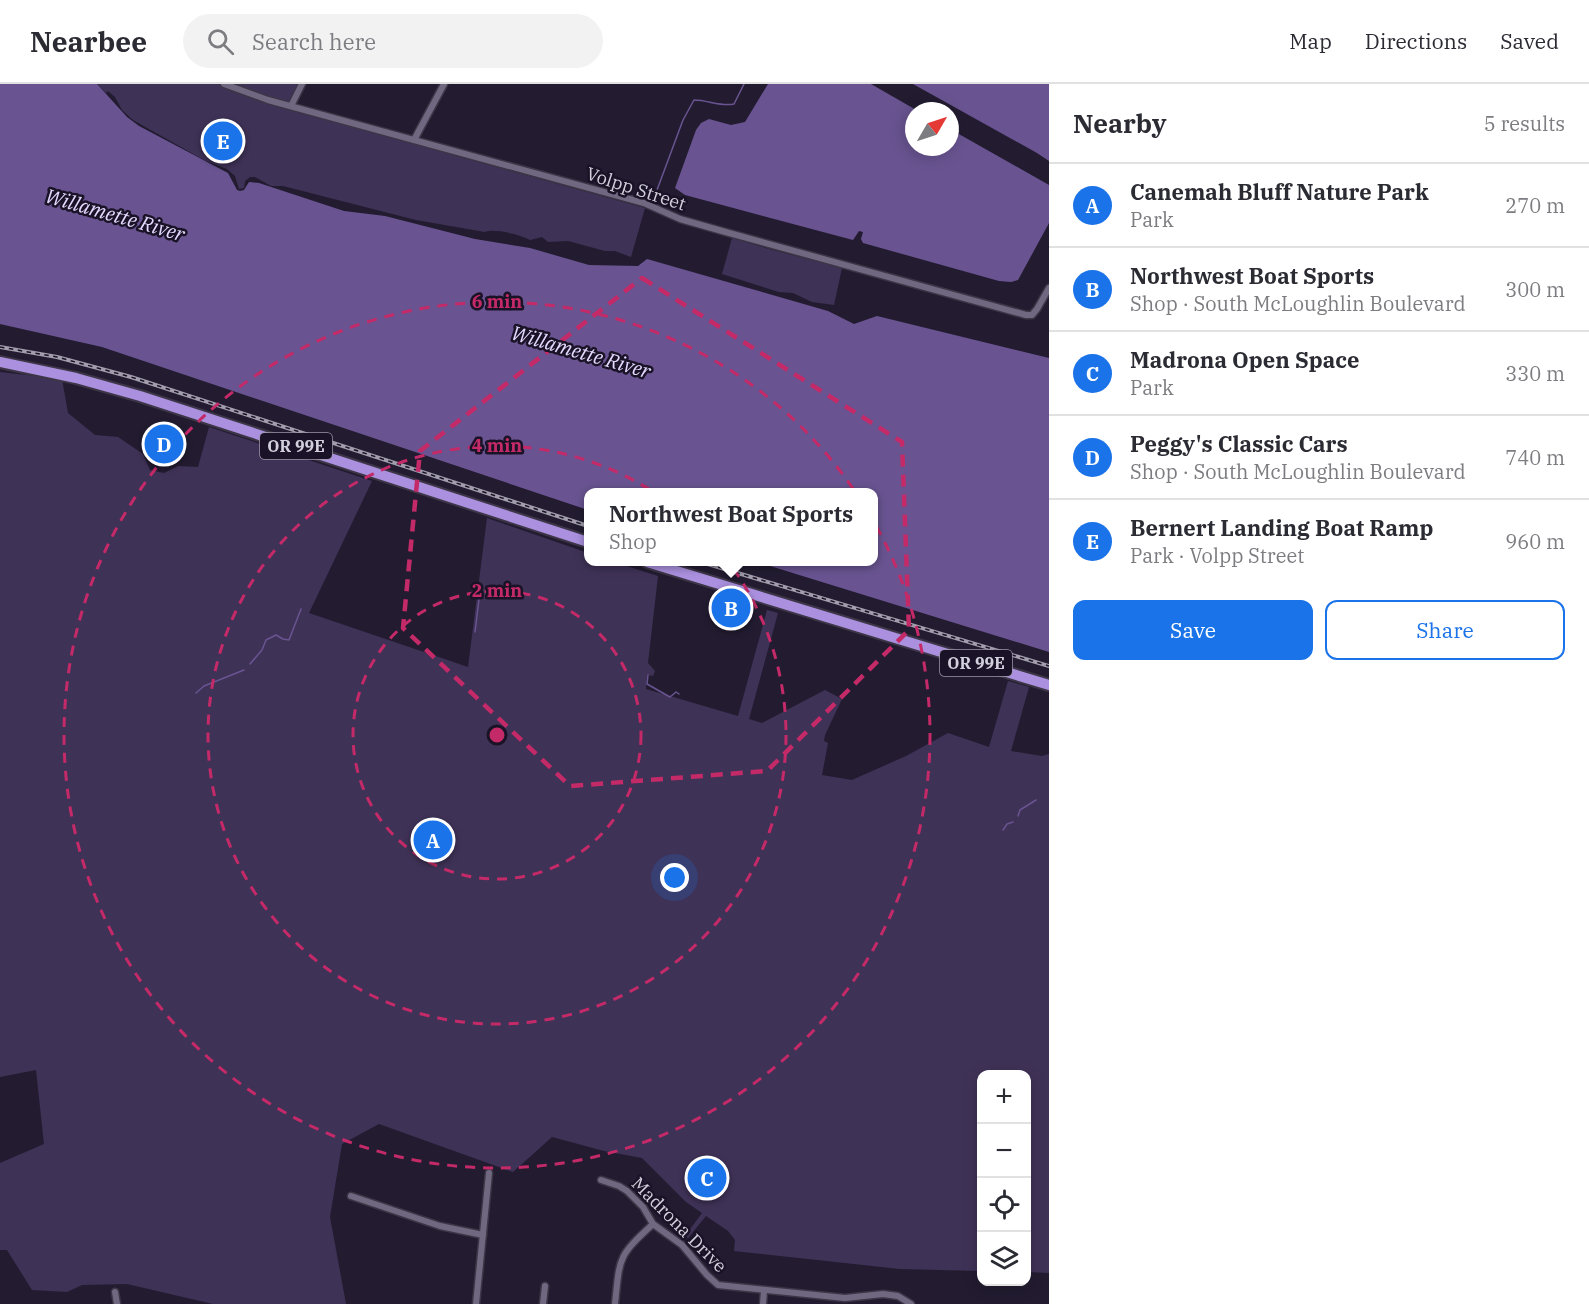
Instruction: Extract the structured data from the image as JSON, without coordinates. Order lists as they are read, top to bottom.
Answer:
{
  "streets": {
    "highway": ["OR 99E"],
    "street": ["Volpp Street", "Madrona Drive"]
  },
  "water": ["Willamette River"],
  "north": "top right",
  "page": {
    "header": "Nearbee",
    "search": "Search here",
    "nav": ["Map", "Directions", "Saved"],
    "heading": ["Nearby", "5 results"],
    "pins": [
      "E",
      "D",
      "B",
      "A",
      "C"
    ],
    "list": [
      {
        "mark": "A",
        "name": "Canemah Bluff Nature Park",
        "note": "Park",
        "value": "270 m"
      },
      {
        "mark": "B",
        "name": "Northwest Boat Sports",
        "note": "Shop · South McLoughlin Boulevard",
        "value": "300 m"
      },
      {
        "mark": "C",
        "name": "Madrona Open Space",
        "note": "Park",
        "value": "330 m"
      },
      {
        "mark": "D",
        "name": "Peggy's Classic Cars",
        "note": "Shop · South McLoughlin Boulevard",
        "value": "740 m"
      },
      {
        "mark": "E",
        "name": "Bernert Landing Boat Ramp",
        "note": "Park · Volpp Street",
        "value": "960 m"
      }
    ],
    "popup": ["Northwest Boat Sports", "Shop"],
    "buttons": ["Save", "Share"],
    "map_buttons": ["+", "−"]
  },
  "rings": ["6 min", "4 min", "2 min"]
}
